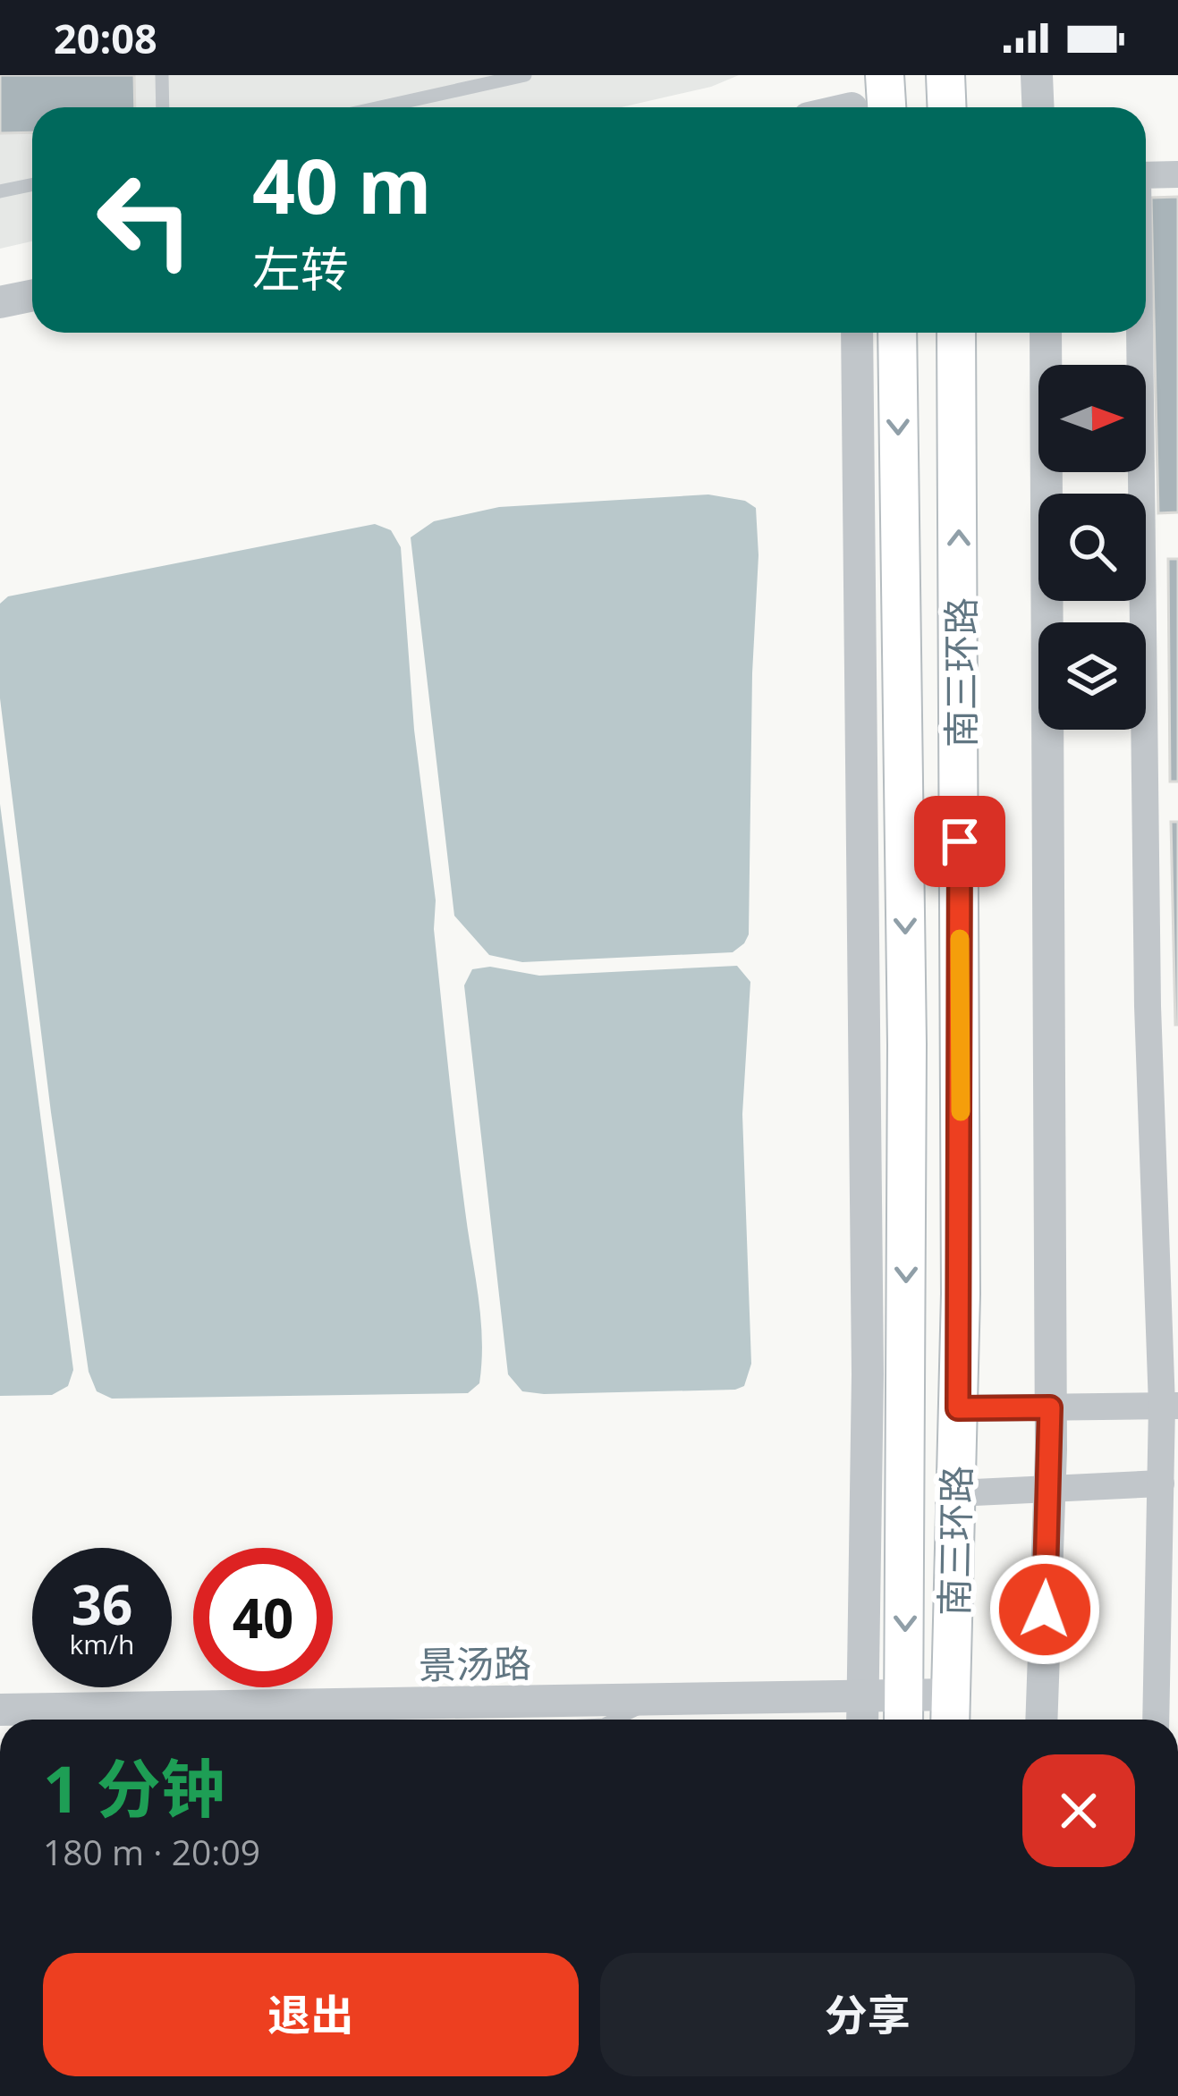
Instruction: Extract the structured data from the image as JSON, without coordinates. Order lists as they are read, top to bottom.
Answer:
{
  "streets": {
    "main road": ["南三环路"],
    "street": ["景汤路"]
  },
  "crossings": [
    ["南三环路", "景汤路"]
  ],
  "north": "right",
  "page": {
    "status": "20:08",
    "turn": ["40 m", "左转"],
    "speed": "36 km/h",
    "limit": "40",
    "heading": ["1 分钟", "180 m · 20:09"],
    "buttons": ["退出", "分享"]
  }
}
